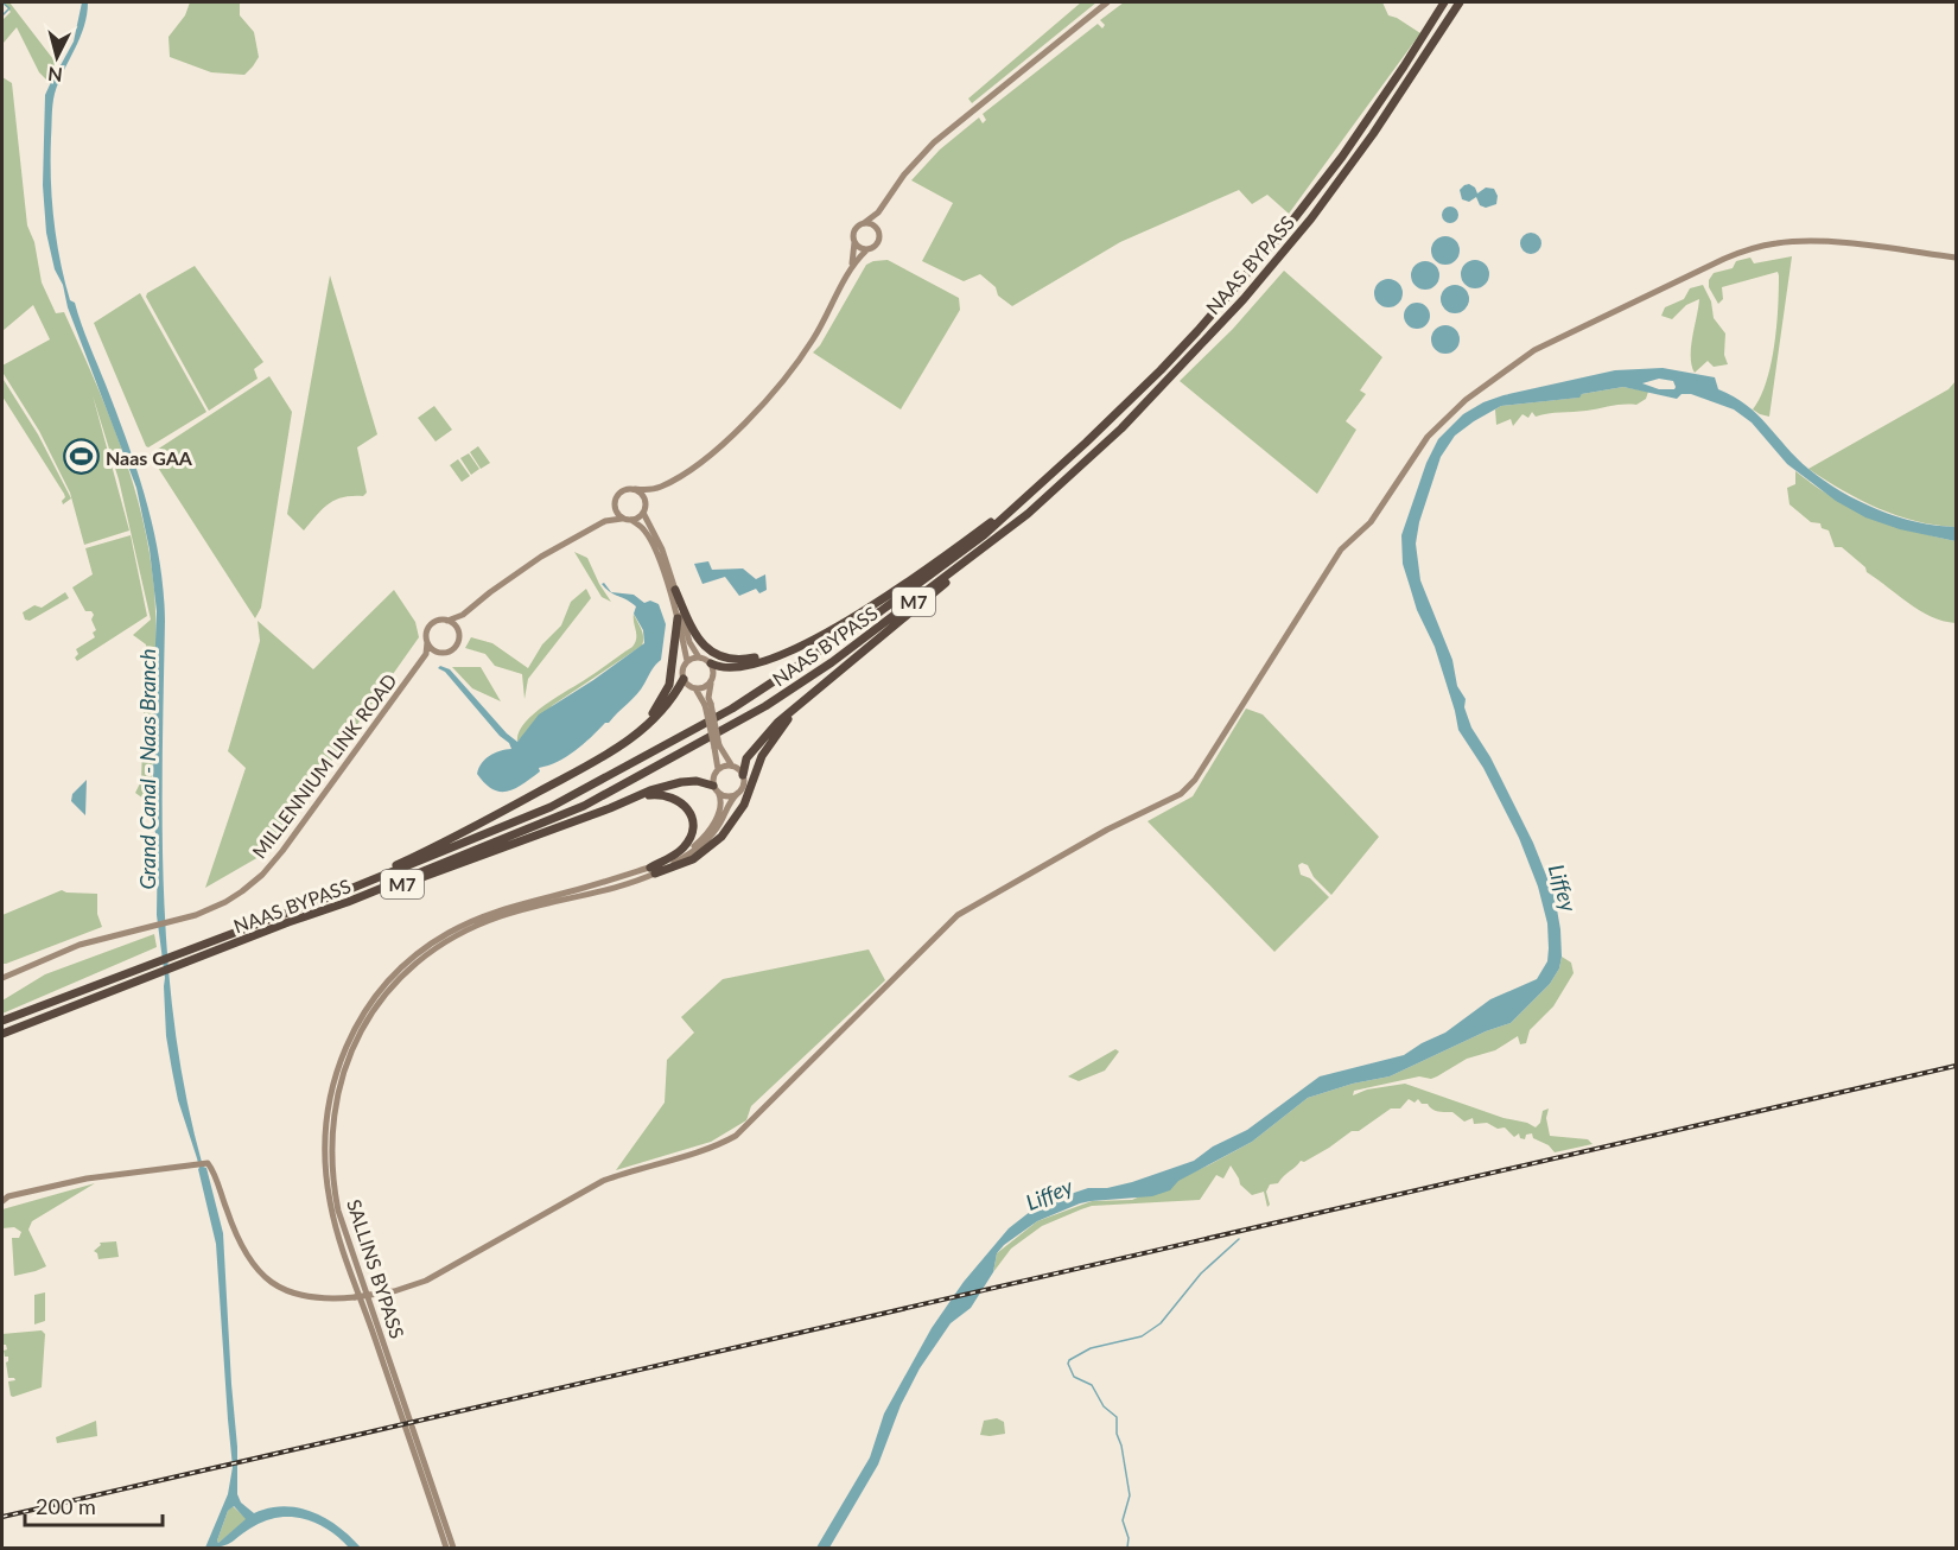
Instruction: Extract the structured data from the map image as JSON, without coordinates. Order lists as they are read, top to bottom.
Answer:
{
  "streets": {
    "highway": ["NAAS BYPASS", "M7"],
    "main road": ["MILLENNIUM LINK ROAD", "SALLINS BYPASS"]
  },
  "crossings": [
    ["NAAS BYPASS", "M7"],
    ["M7", "SALLINS BYPASS"]
  ],
  "water": ["Grand Canal - Naas Branch", "Liffey"],
  "places": {
    "sports": ["Naas GAA"]
  },
  "scale_bar": "200 m",
  "north": "bottom"
}
